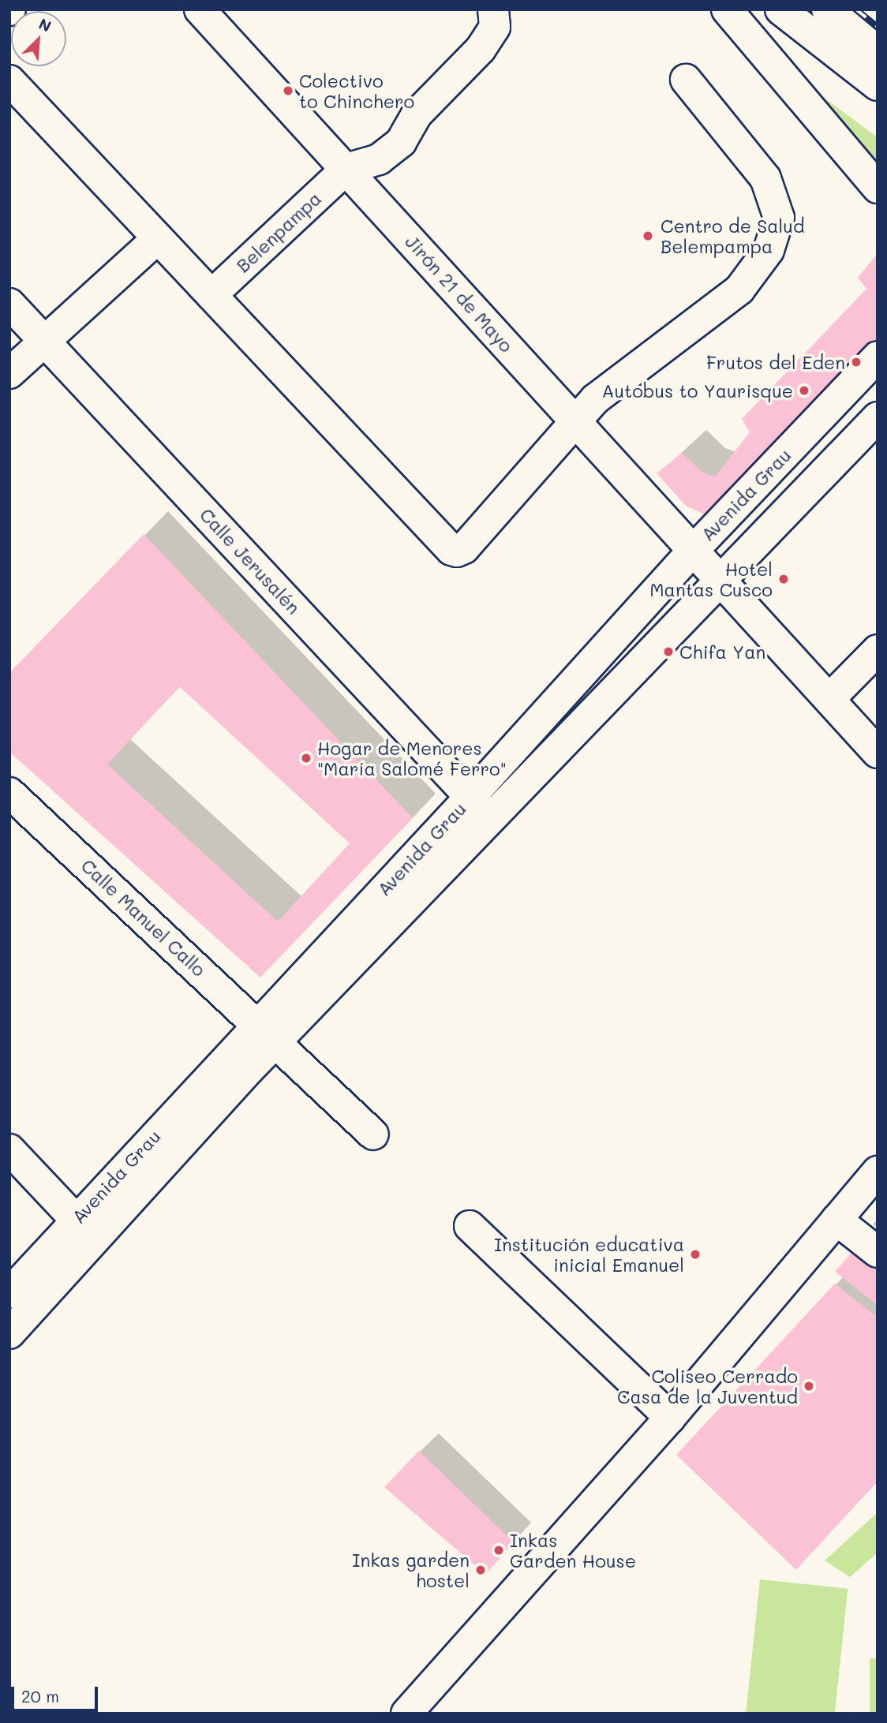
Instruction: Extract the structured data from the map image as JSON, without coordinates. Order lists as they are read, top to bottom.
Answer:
{
  "streets": {
    "street": [
      "Belenpampa",
      "Jirón 21 de Mayo",
      "Avenida Grau",
      "Calle Jerusalén",
      "Calle Manuel Callo"
    ]
  },
  "crossings": [
    ["Belenpampa", "Jirón 21 de Mayo"],
    ["Jirón 21 de Mayo", "Avenida Grau"],
    ["Avenida Grau", "Calle Jerusalén"],
    ["Avenida Grau", "Calle Manuel Callo"]
  ],
  "places": [
    "Colectivo to Chinchero",
    "Centro de Salud Belempampa",
    "Frutos del Eden",
    "Autobus to Yaurisque",
    "Hotel Mantas Cusco",
    "Chifa Yan",
    "Hogar de Menores \"María Salomé Ferro\"",
    "Institución educativa inicial Emanuel",
    "Coliseo Cerrado Casa de la Juventud",
    "Inkas Garden House",
    "Inkas garden hostel"
  ],
  "scale_bar": "20 m",
  "north": "top right"
}
